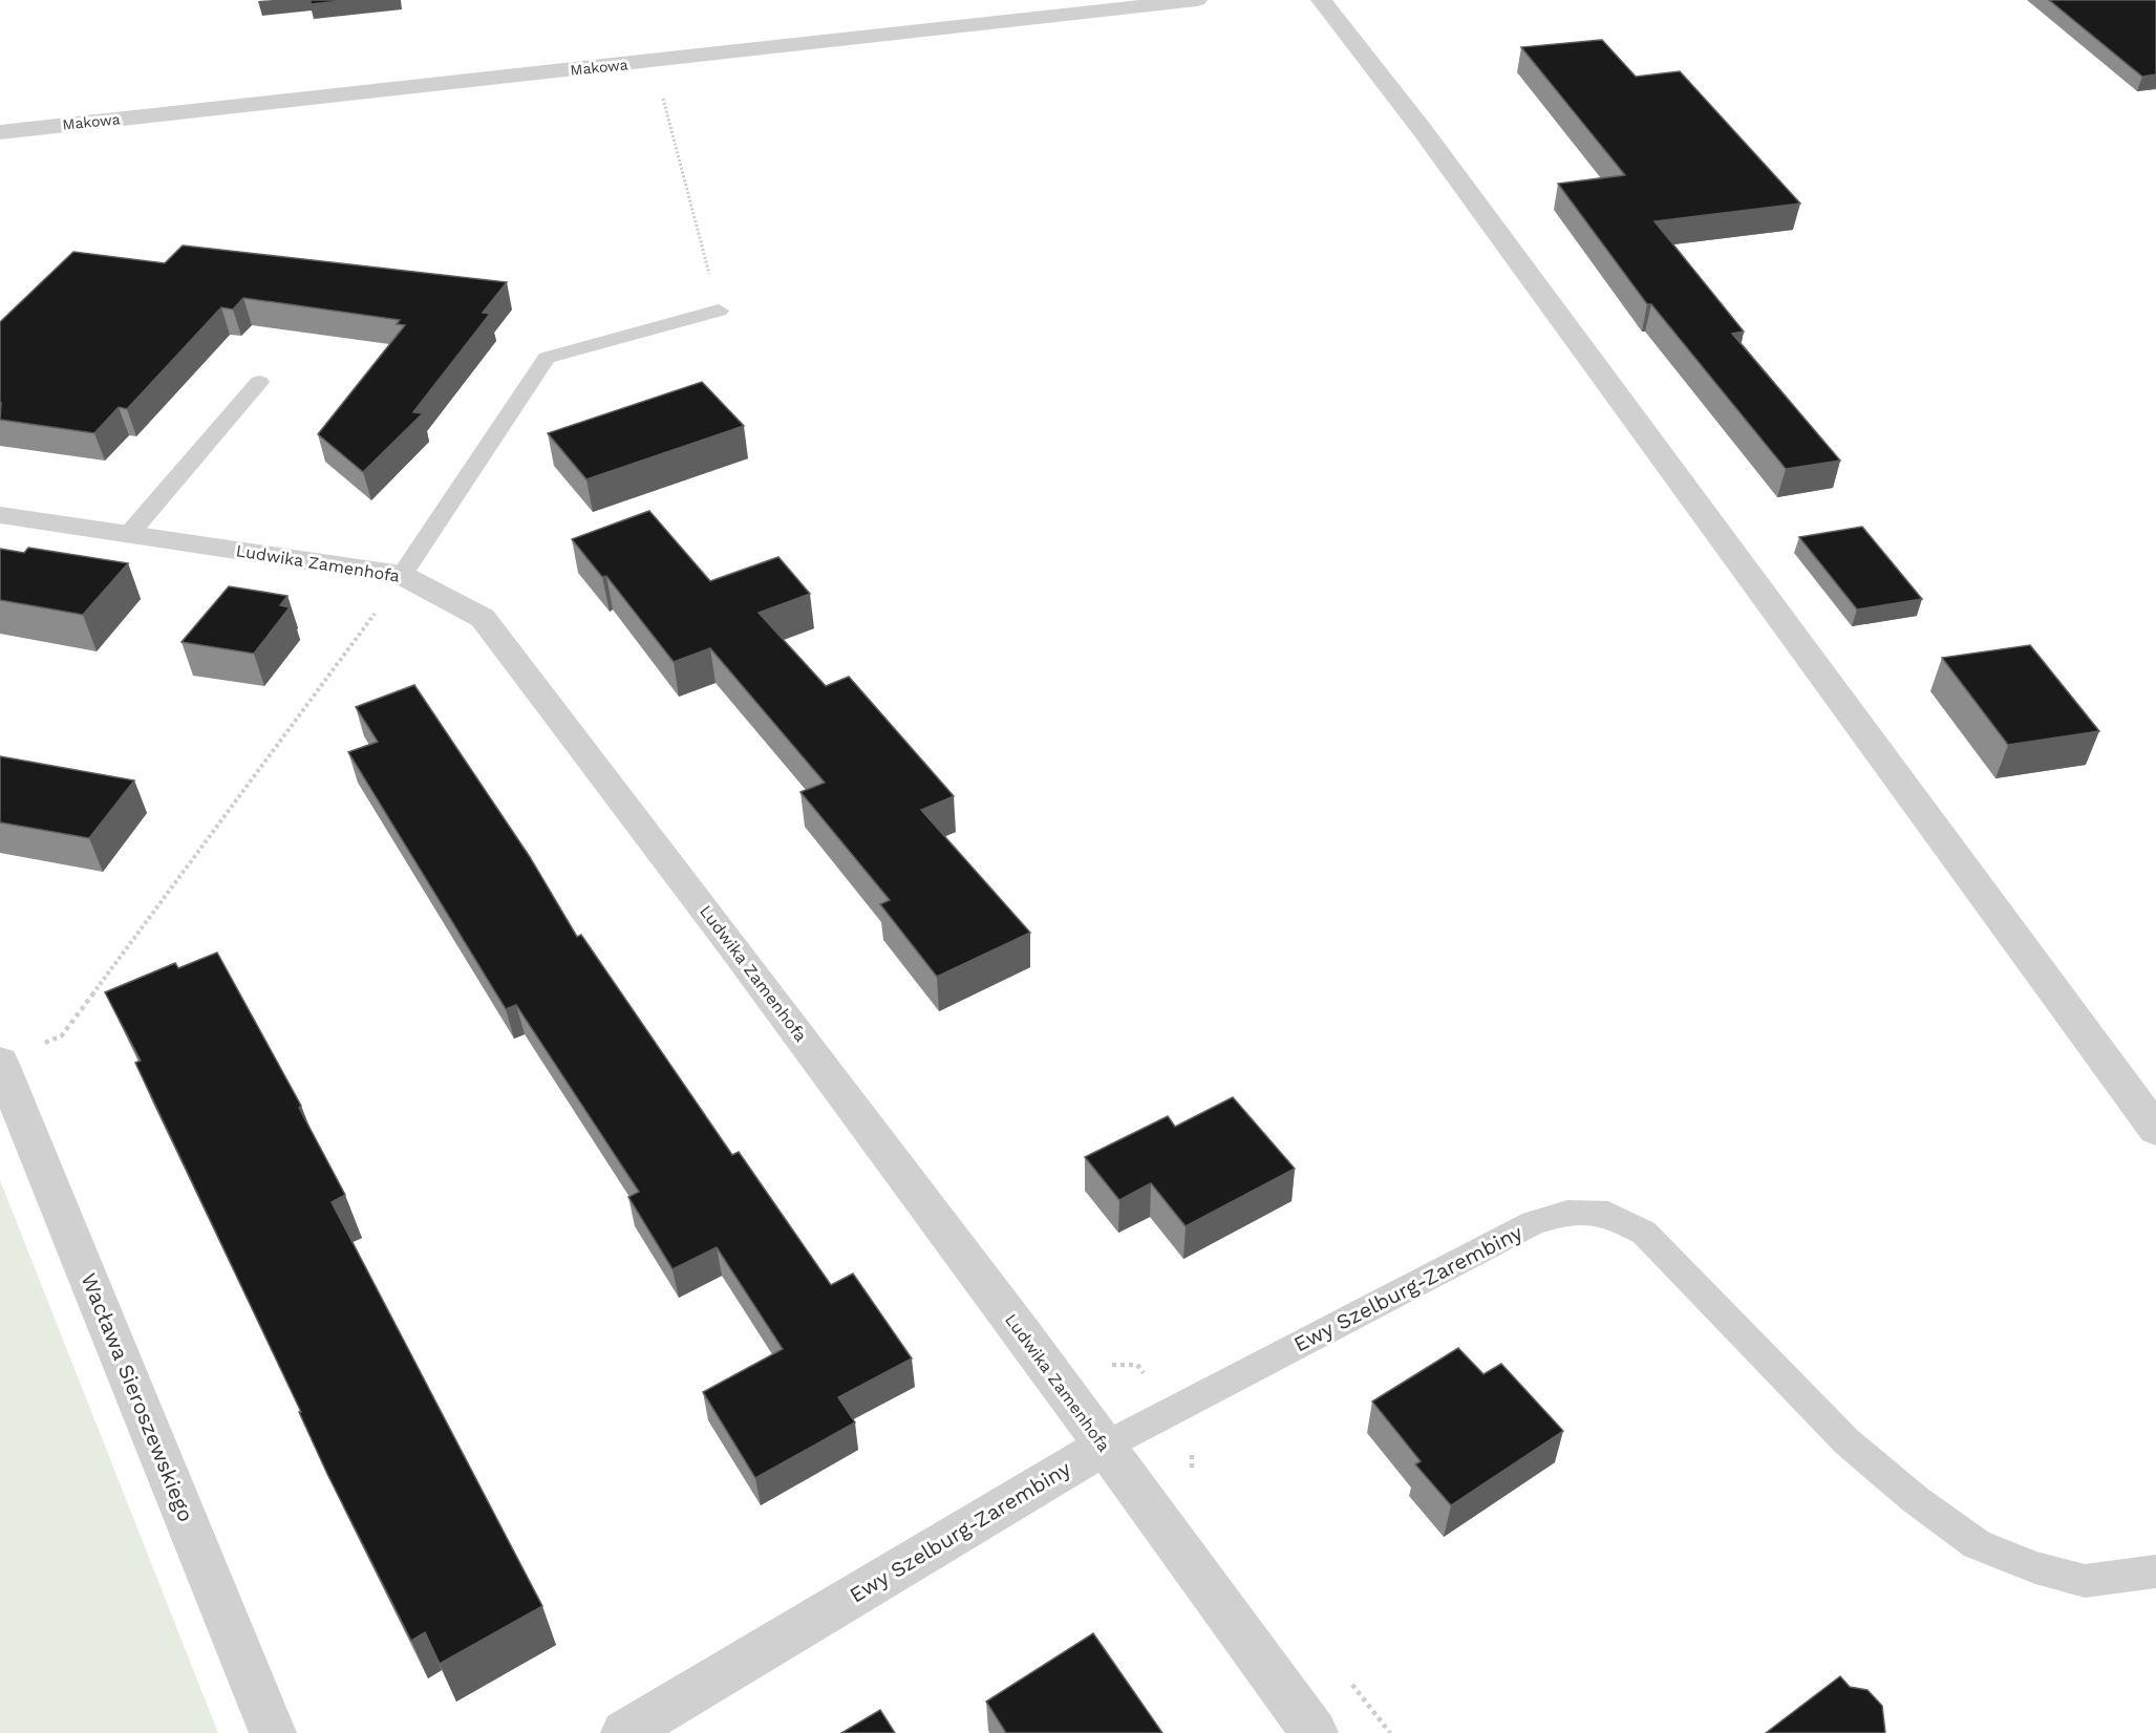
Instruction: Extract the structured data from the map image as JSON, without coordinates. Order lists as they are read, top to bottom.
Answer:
{
  "streets": {
    "street": [
      "Makowa",
      "Ludwika Zamenhofa",
      "Ewy Szelburg-Zarembiny",
      "Wacława Sieroszewskiego"
    ]
  },
  "crossings": [
    ["Ludwika Zamenhofa", "Ewy Szelburg-Zarembiny"]
  ]
}
